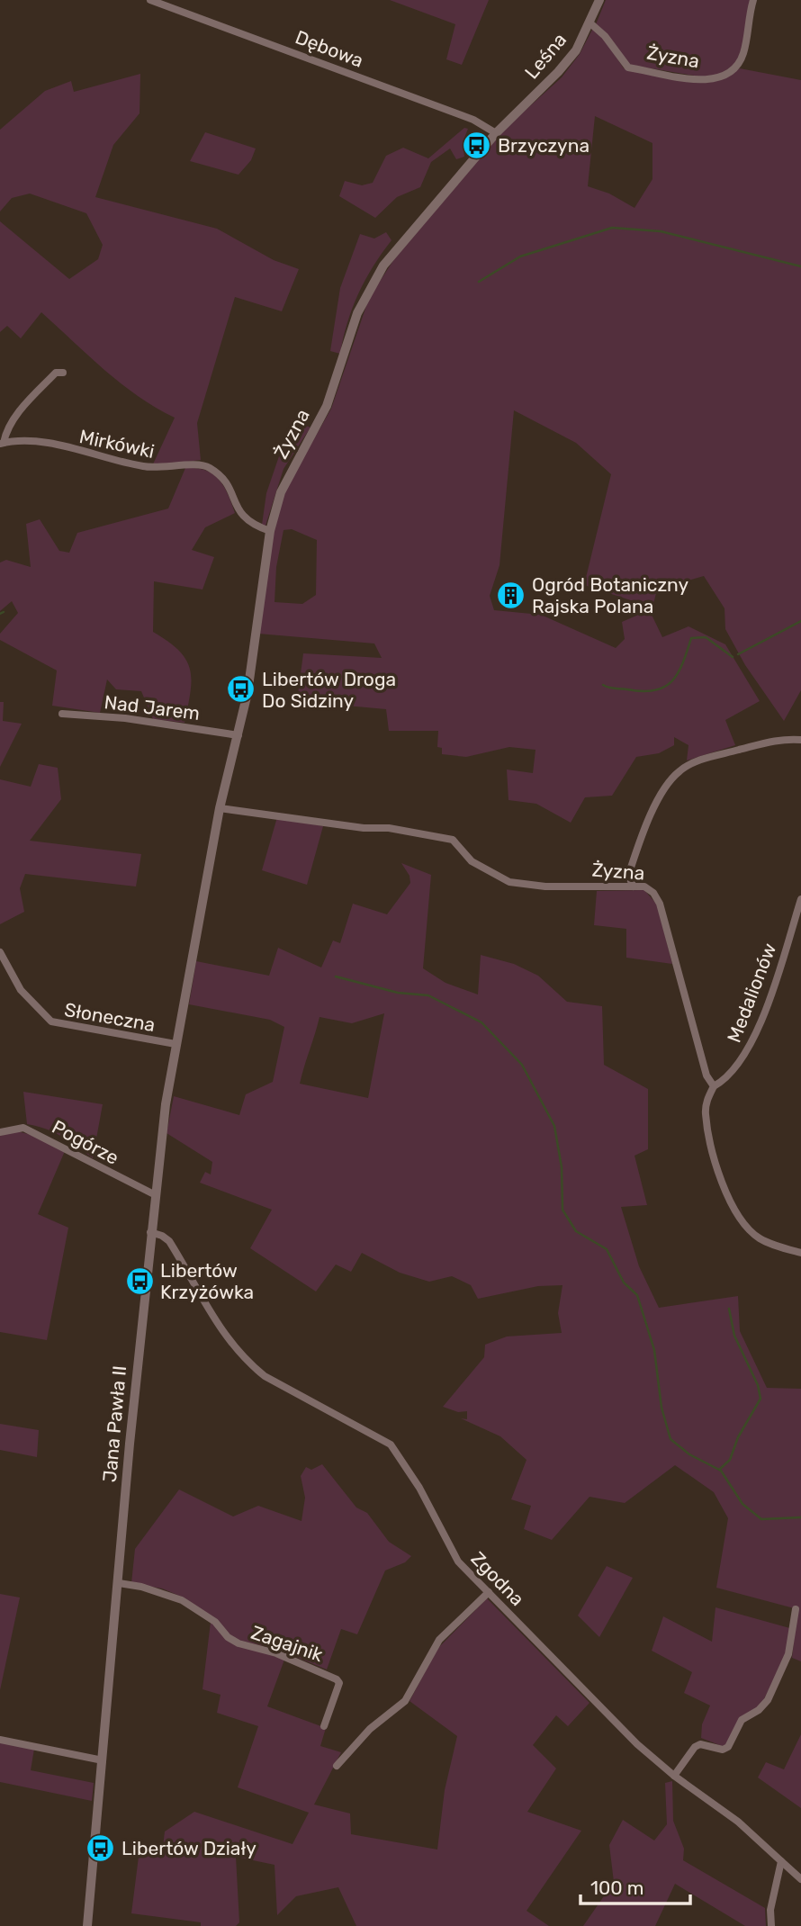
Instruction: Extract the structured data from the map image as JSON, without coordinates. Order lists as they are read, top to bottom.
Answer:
{
  "streets": {
    "street": [
      "Dębowa",
      "Leśna",
      "Żyzna",
      "Mirkówki",
      "Nad Jarem",
      "Medalionów",
      "Słoneczna",
      "Pogórze",
      "Jana Pawła II",
      "Zgodna",
      "Zagajnik"
    ]
  },
  "crossings": [
    ["Dębowa", "Żyzna"],
    ["Leśna", "Żyzna"],
    ["Żyzna", "Mirkówki"],
    ["Żyzna", "Nad Jarem"],
    ["Żyzna", "Medalionów"],
    ["Żyzna", "Jana Pawła II"],
    ["Słoneczna", "Jana Pawła II"],
    ["Pogórze", "Jana Pawła II"],
    ["Jana Pawła II", "Zgodna"],
    ["Jana Pawła II", "Zagajnik"]
  ],
  "places": {
    "bus stop": [
      "Brzyczyna",
      "Libertów Droga Do Sidziny",
      "Libertów Krzyżówka",
      "Libertów Działy"
    ],
    "building": ["Ogród Botaniczny Rajska Polana"]
  },
  "scale_bar": "100 m"
}
